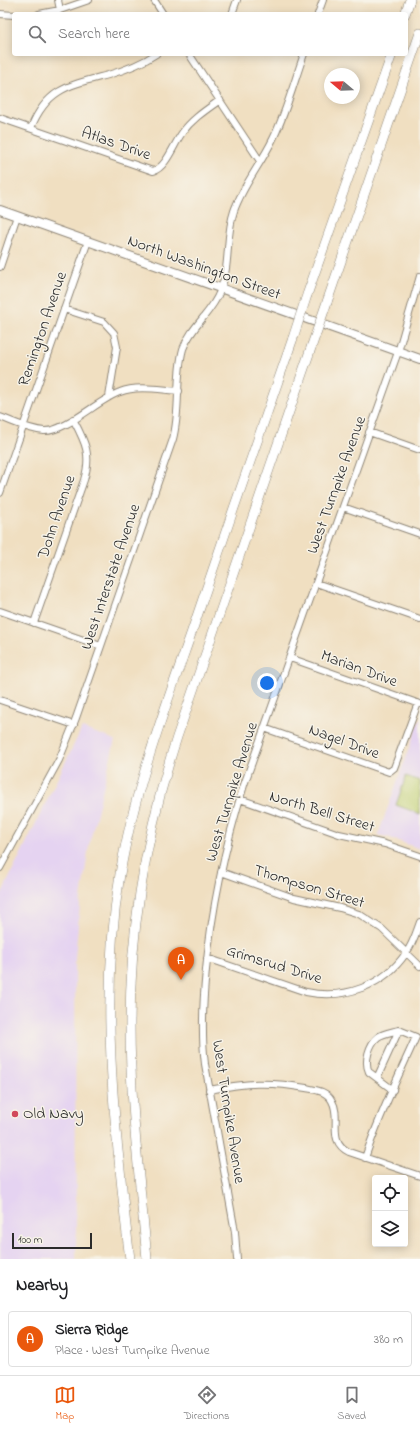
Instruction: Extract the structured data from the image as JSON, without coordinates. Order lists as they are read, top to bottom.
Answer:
{
  "streets": {
    "main road": ["North Washington Street"],
    "street": [
      "Atlas Drive",
      "Remington Avenue",
      "West Turnpike Avenue",
      "Dohn Avenue",
      "West Interstate Avenue",
      "Marian Drive",
      "Nagel Drive",
      "North Bell Street",
      "Thompson Street",
      "Grimsrud Drive"
    ]
  },
  "crossings": [
    ["North Washington Street", "Remington Avenue"],
    ["North Washington Street", "West Turnpike Avenue"],
    ["North Washington Street", "West Interstate Avenue"],
    ["West Turnpike Avenue", "Marian Drive"],
    ["West Turnpike Avenue", "Nagel Drive"],
    ["West Turnpike Avenue", "North Bell Street"],
    ["West Turnpike Avenue", "Thompson Street"],
    ["West Turnpike Avenue", "Grimsrud Drive"],
    ["Marian Drive", "Nagel Drive"],
    ["Thompson Street", "Grimsrud Drive"]
  ],
  "places": ["Old Navy"],
  "scale_bar": "100 m",
  "north": "left",
  "page": {
    "search": "Search here",
    "pins": "A",
    "scale": "100 m",
    "heading": "Nearby",
    "list": [
      {
        "mark": "A",
        "name": "Sierra Ridge",
        "note": "Place · West Turnpike Avenue",
        "value": "380 m"
      }
    ],
    "nav": ["Map", "Directions", "Saved"]
  }
}
